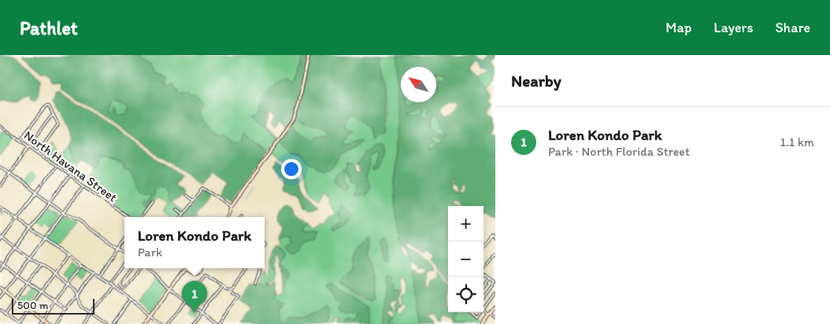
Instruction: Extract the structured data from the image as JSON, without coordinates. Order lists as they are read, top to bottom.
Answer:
{
  "streets": {
    "street": ["North Havana Street"]
  },
  "scale_bar": "500 m",
  "north": "top left",
  "page": {
    "header": "Pathlet",
    "nav": ["Map", "Layers", "Share"],
    "heading": "Nearby",
    "list": [
      {
        "mark": "1",
        "name": "Loren Kondo Park",
        "note": "Park · North Florida Street",
        "value": "1.1 km"
      }
    ],
    "map_buttons": ["+", "−"],
    "popup": ["Loren Kondo Park", "Park"],
    "pins": "1",
    "scale": "500 m"
  }
}
